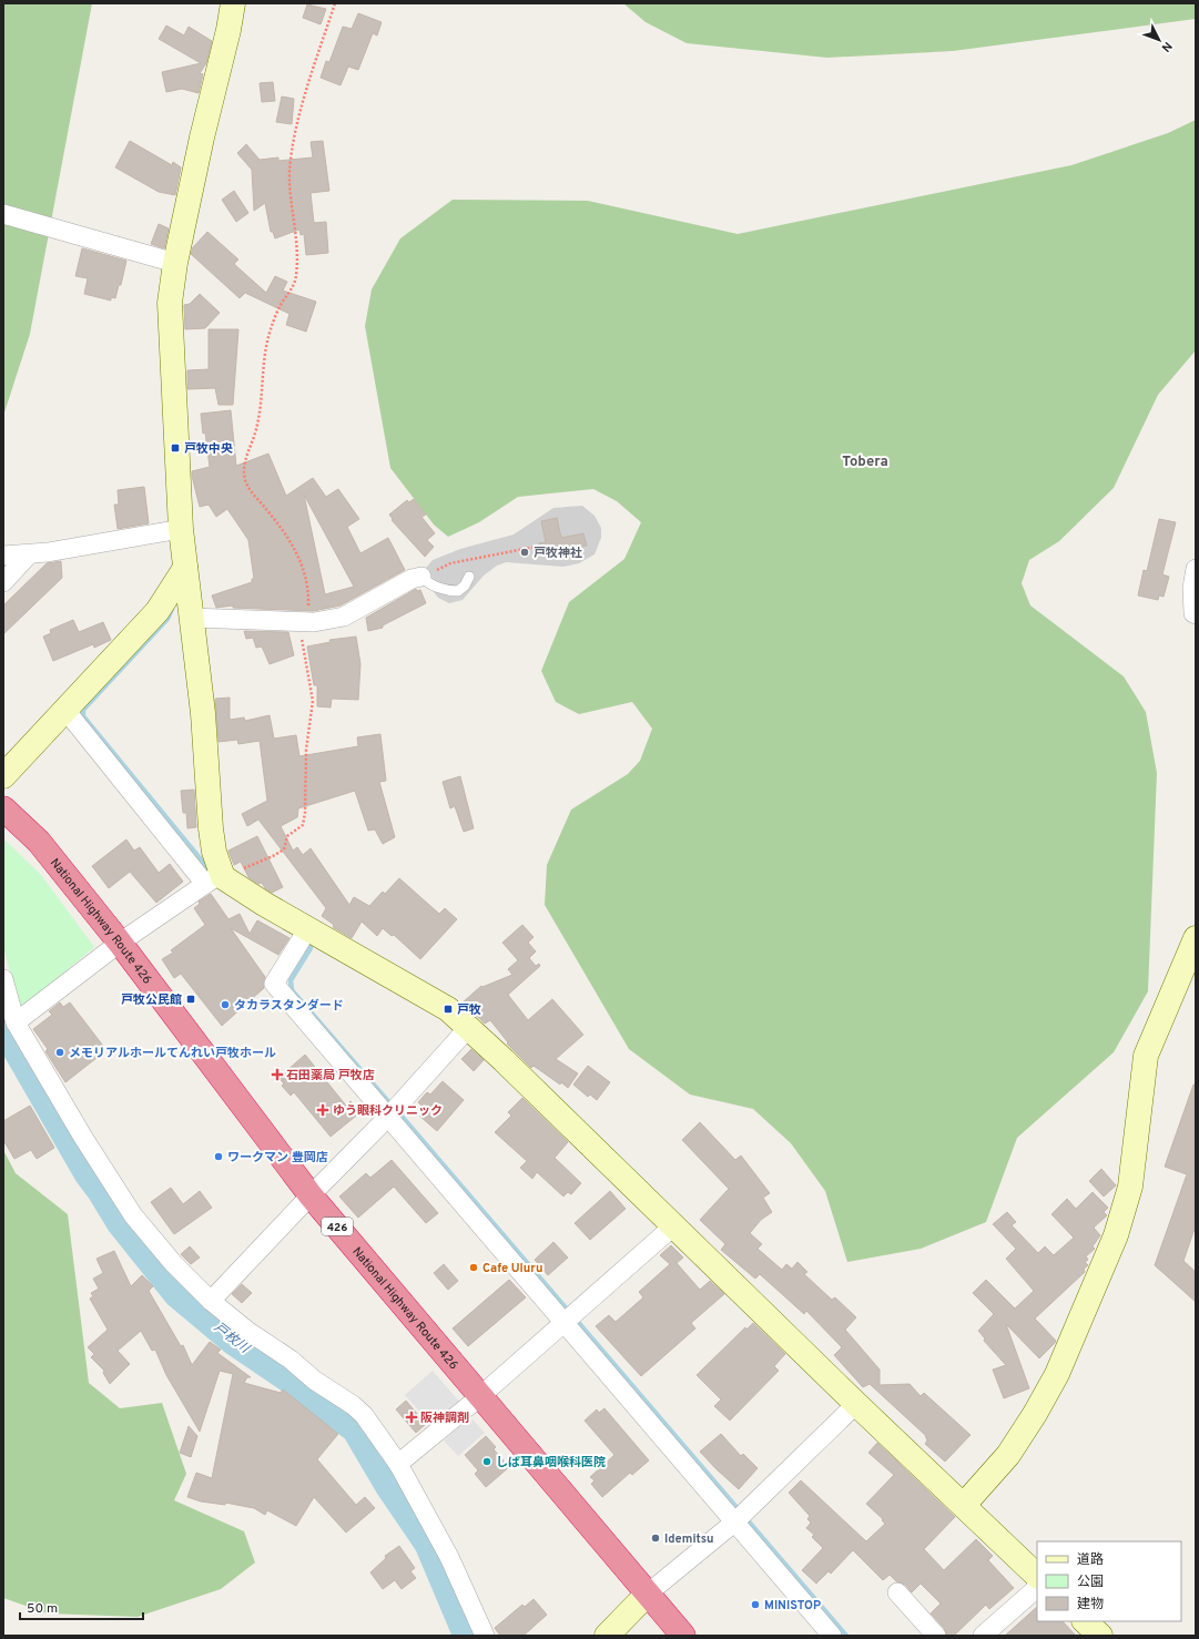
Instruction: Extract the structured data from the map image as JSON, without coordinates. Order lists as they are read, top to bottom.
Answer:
{
  "streets": {
    "highway": ["National Highway Route 426", "426"]
  },
  "districts": ["Tobera"],
  "water": ["戸枚川"],
  "places": {
    "transit": ["戸牧中央", "戸牧公民館", "戸牧"],
    "other": [
      "戸牧神社",
      "タカラスタンダード",
      "メモリアルホールてんれい戸牧ホール",
      "ワークマン 豊岡店",
      "Cafe Uluru",
      "しば耳鼻咽喉科医院",
      "Idemitsu",
      "MINISTOP"
    ],
    "health": ["石田薬局 戸牧店", "ゆう眼科クリニック", "阪神調剤"]
  },
  "legend": ["道路", "公園", "建物"],
  "scale_bar": "50 m",
  "north": "bottom right"
}
